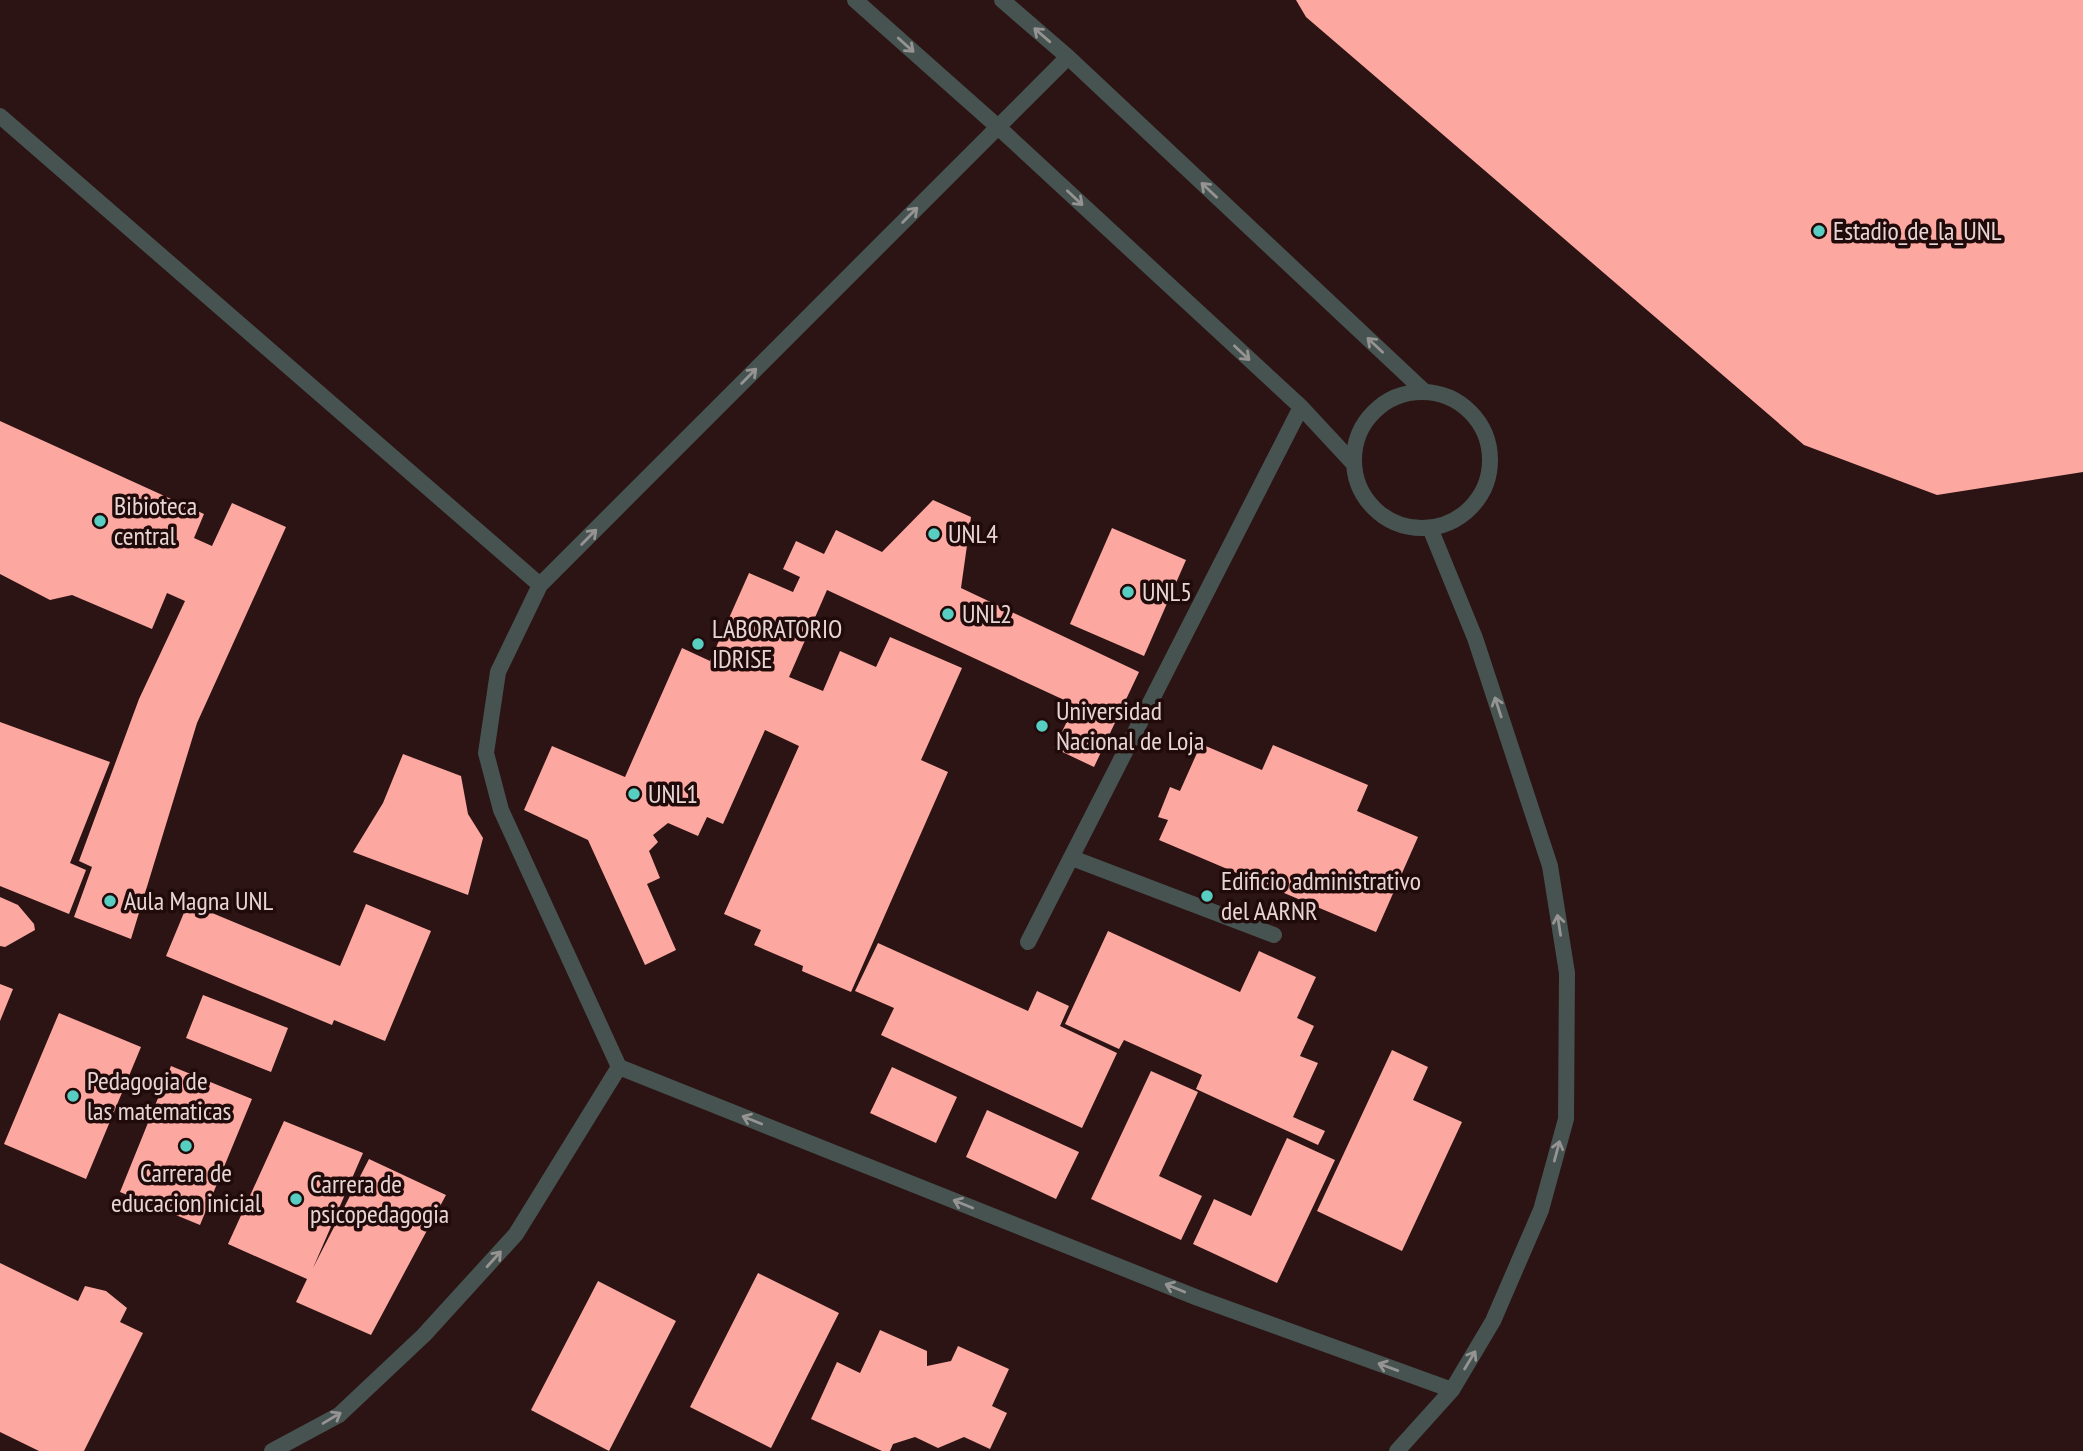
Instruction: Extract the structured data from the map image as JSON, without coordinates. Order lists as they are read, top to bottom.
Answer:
{
  "places": [
    "Estadio_de_la_UNL",
    "Bibioteca central",
    "UNL4",
    "UNL5",
    "UNL2",
    "LABORATORIO IDRISE",
    "Universidad Nacional de Loja",
    "UNL1",
    "Edificio administrativo del AARNR",
    "Aula Magna UNL",
    "Pedagogia de las matematicas",
    "Carrera de educacion inicial",
    "Carrera de psicopedagogia"
  ]
}
